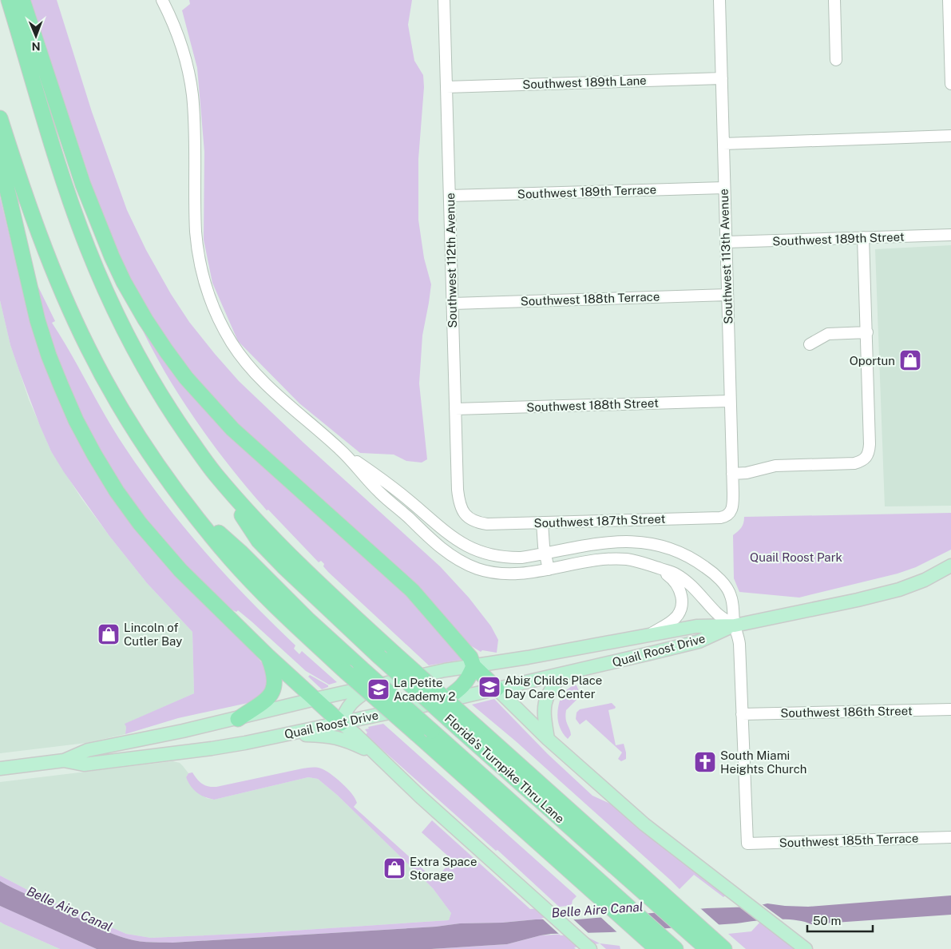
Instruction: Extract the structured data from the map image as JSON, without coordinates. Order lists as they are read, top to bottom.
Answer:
{
  "streets": {
    "highway": ["Florida's Turnpike Thru Lane"],
    "main road": ["Quail Roost Drive"],
    "street": [
      "Southwest 189th Lane",
      "Southwest 189th Terrace",
      "Southwest 189th Street",
      "Southwest 113th Avenue",
      "Southwest 112th Avenue",
      "Southwest 188th Terrace",
      "Southwest 188th Street",
      "Southwest 187th Street",
      "Southwest 186th Street",
      "Southwest 185th Terrace"
    ]
  },
  "crossings": [
    ["Southwest 189th Lane", "Southwest 113th Avenue"],
    ["Southwest 189th Lane", "Southwest 112th Avenue"],
    ["Southwest 189th Terrace", "Southwest 113th Avenue"],
    ["Southwest 189th Terrace", "Southwest 112th Avenue"],
    ["Southwest 189th Street", "Southwest 113th Avenue"],
    ["Southwest 113th Avenue", "Southwest 188th Terrace"],
    ["Southwest 113th Avenue", "Southwest 188th Street"],
    ["Southwest 113th Avenue", "Southwest 187th Street"],
    ["Southwest 112th Avenue", "Southwest 188th Terrace"],
    ["Southwest 112th Avenue", "Southwest 188th Street"],
    ["Southwest 112th Avenue", "Southwest 187th Street"],
    ["Southwest 186th Street", "Southwest 185th Terrace"]
  ],
  "water": ["Belle Aire Canal"],
  "parks": ["Quail Roost Park"],
  "places": {
    "shop": ["Oportun", "Lincoln of Cutler Bay", "Extra Space Storage"],
    "school or university": ["Abig Childs Place Day Care Center", "La Petite Academy 2"],
    "church": ["South Miami Heights Church"]
  },
  "scale_bar": "50 m",
  "north": "bottom"
}
